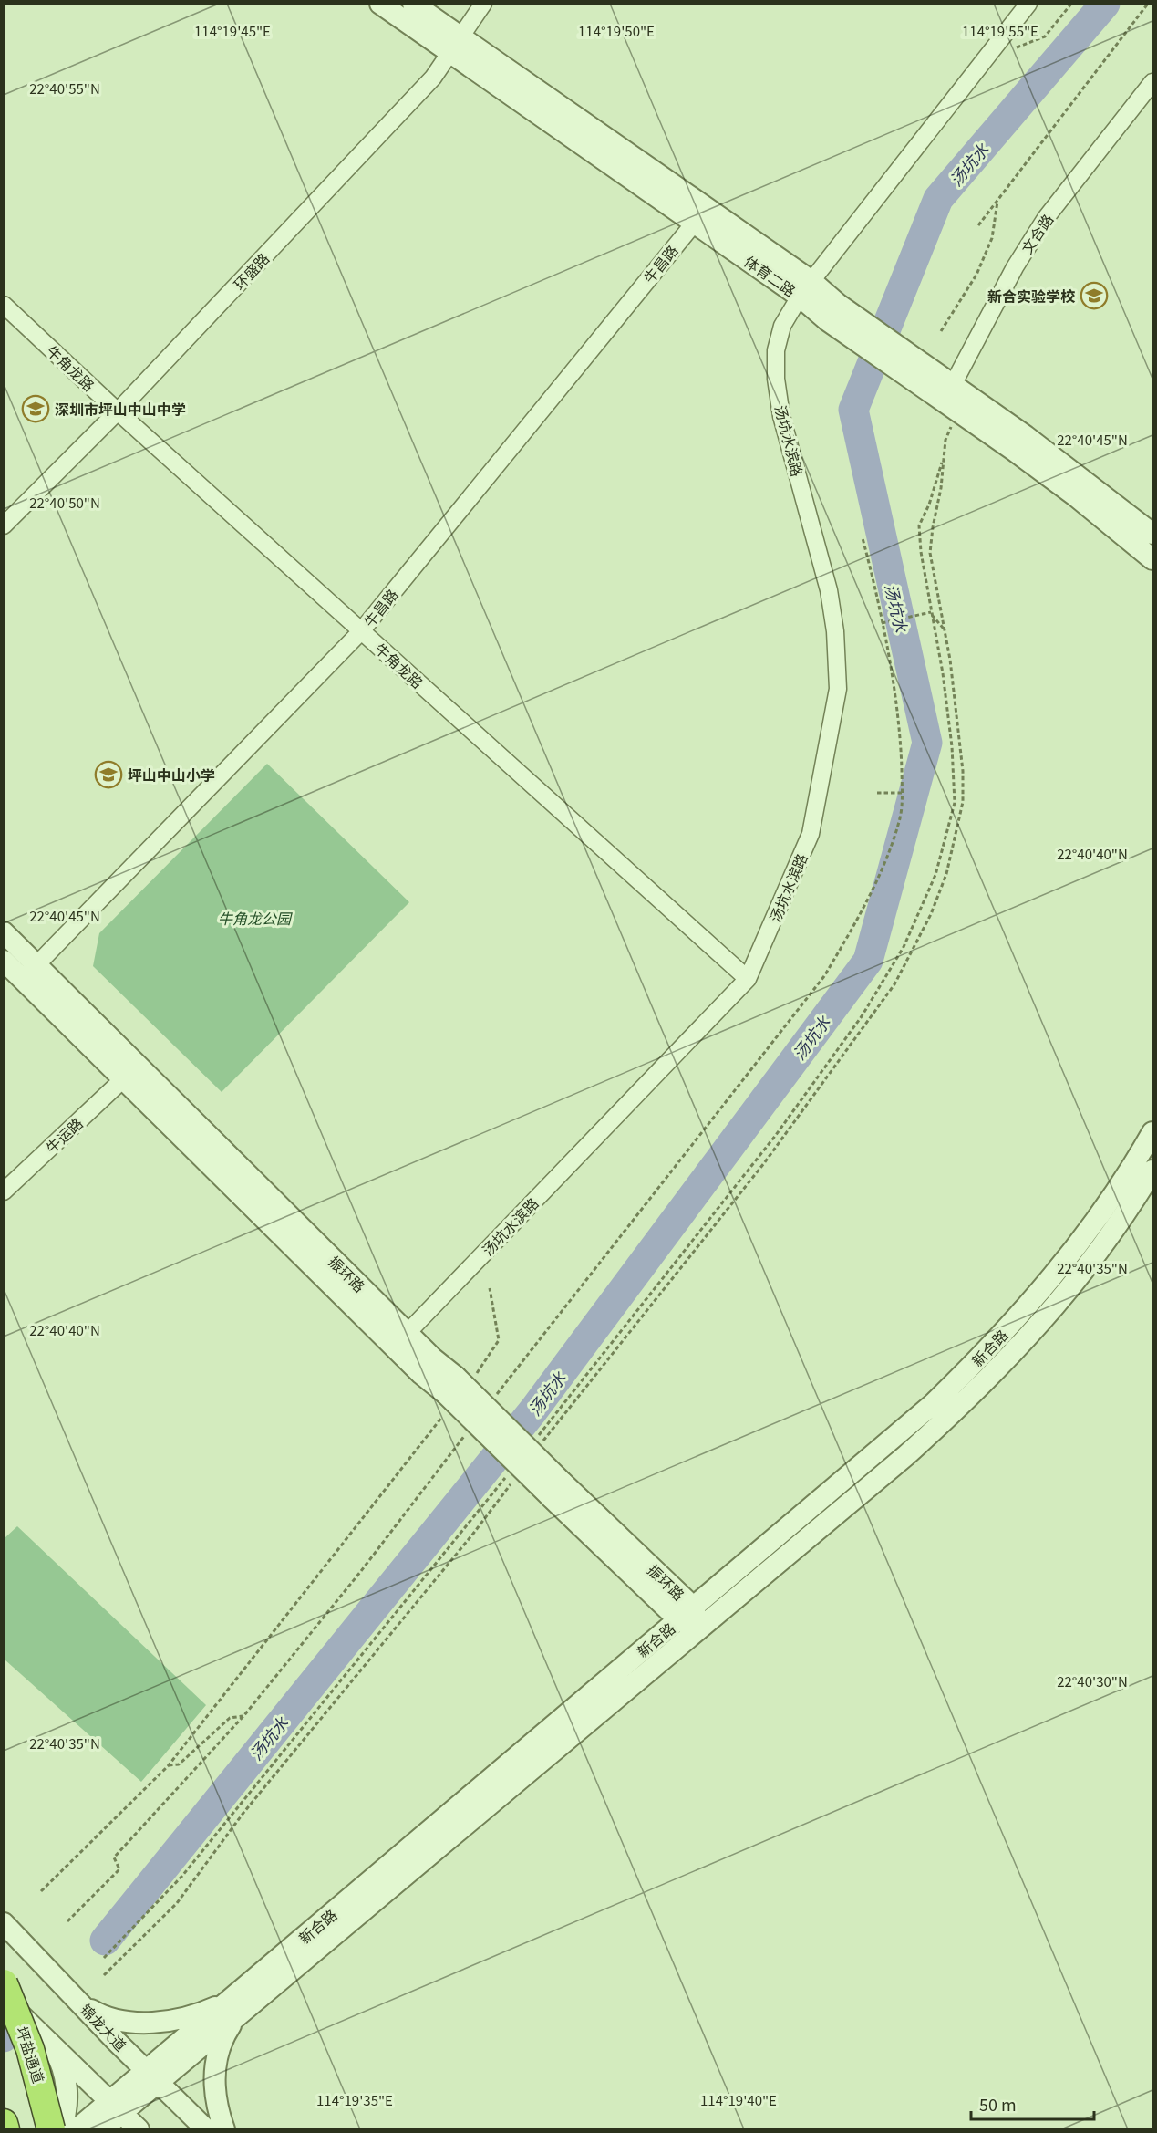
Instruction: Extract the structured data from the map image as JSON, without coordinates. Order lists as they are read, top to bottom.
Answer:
{
  "streets": {
    "highway": ["坪盐通道"],
    "street": [
      "文合路",
      "牛昌路",
      "环盛路",
      "体育二路",
      "牛角龙路",
      "汤坑水滨路",
      "牛运路",
      "振环路",
      "新合路",
      "锦龙大道"
    ]
  },
  "crossings": [
    ["文合路", "体育二路"],
    ["牛昌路", "体育二路"],
    ["牛昌路", "牛角龙路"],
    ["牛昌路", "振环路"],
    ["环盛路", "体育二路"],
    ["环盛路", "牛角龙路"],
    ["体育二路", "汤坑水滨路"],
    ["牛角龙路", "汤坑水滨路"],
    ["汤坑水滨路", "振环路"],
    ["牛运路", "振环路"],
    ["振环路", "新合路"],
    ["新合路", "锦龙大道"]
  ],
  "water": ["汤坑水"],
  "parks": ["牛角龙公园"],
  "places": {
    "school or university": ["新合实验学校", "深圳市坪山中山中学", "坪山中山小学"]
  },
  "scale_bar": "50 m",
  "coordinates": [
    "114°19'45\"E",
    "114°19'50\"E",
    "114°19'55\"E",
    "22°40'55\"N",
    "22°40'45\"N",
    "22°40'50\"N",
    "22°40'40\"N",
    "22°40'35\"N",
    "22°40'30\"N",
    "114°19'35\"E",
    "114°19'40\"E"
  ]
}
